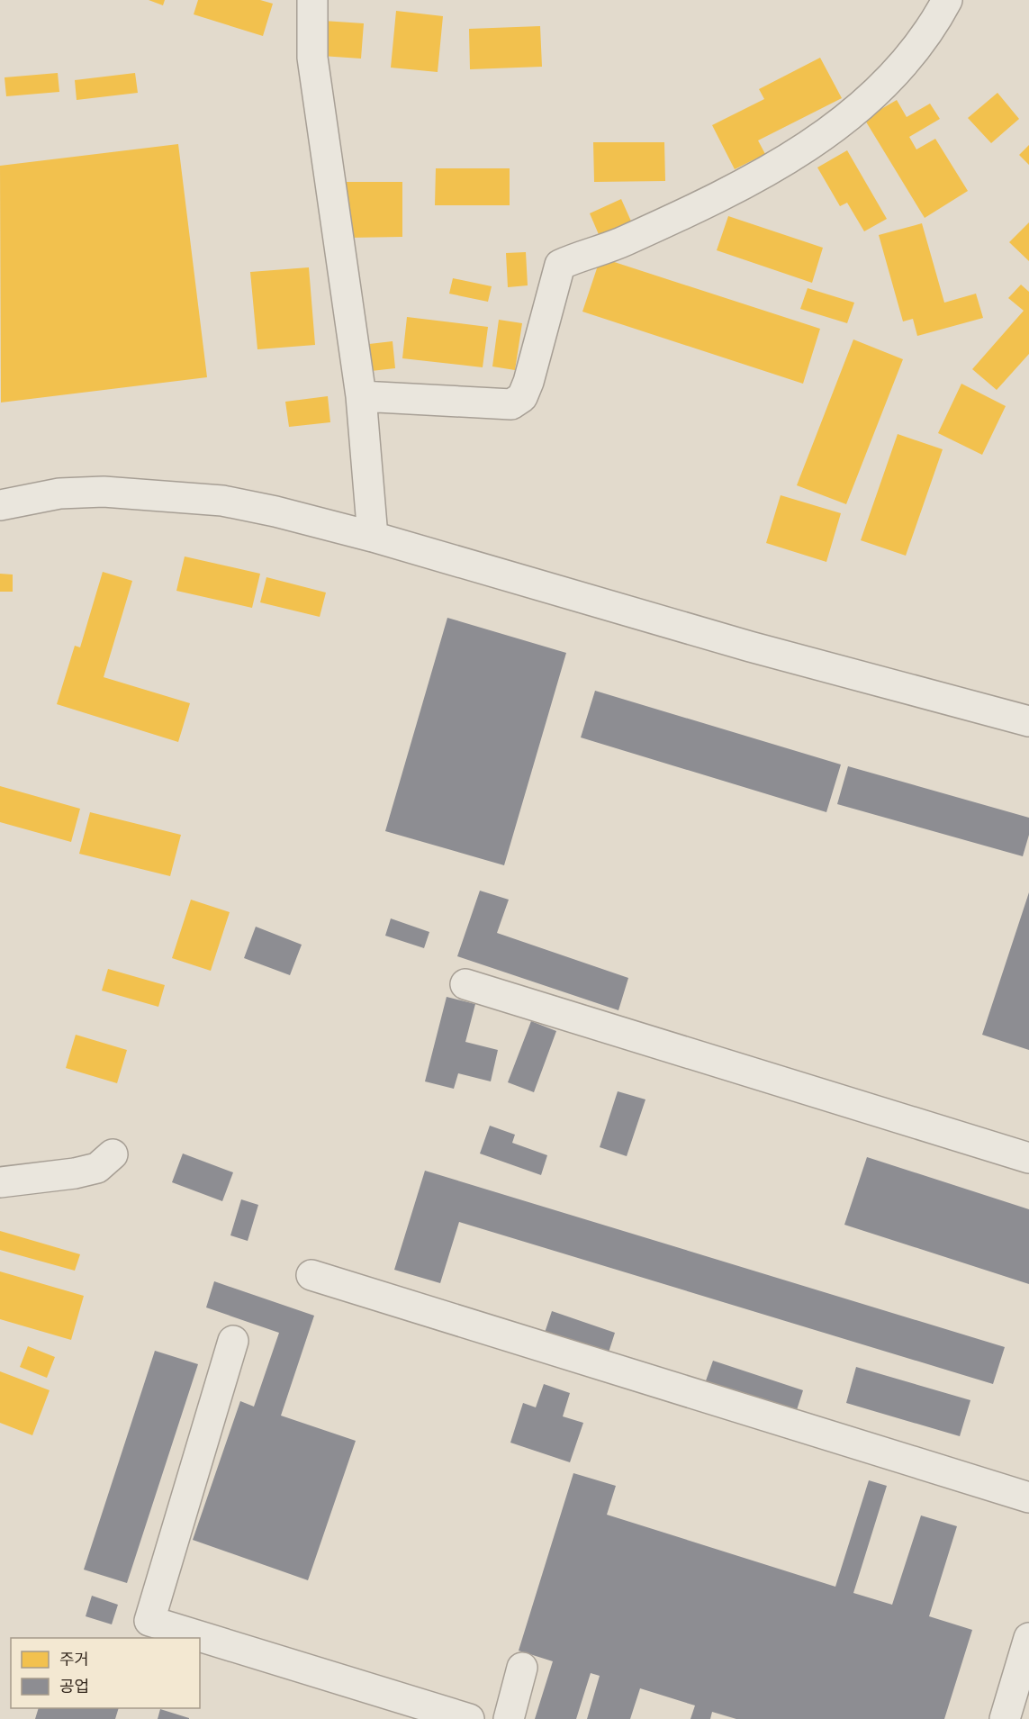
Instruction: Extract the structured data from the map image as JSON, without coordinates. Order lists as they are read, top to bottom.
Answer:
{
  "legend": ["주거", "공업"]
}
